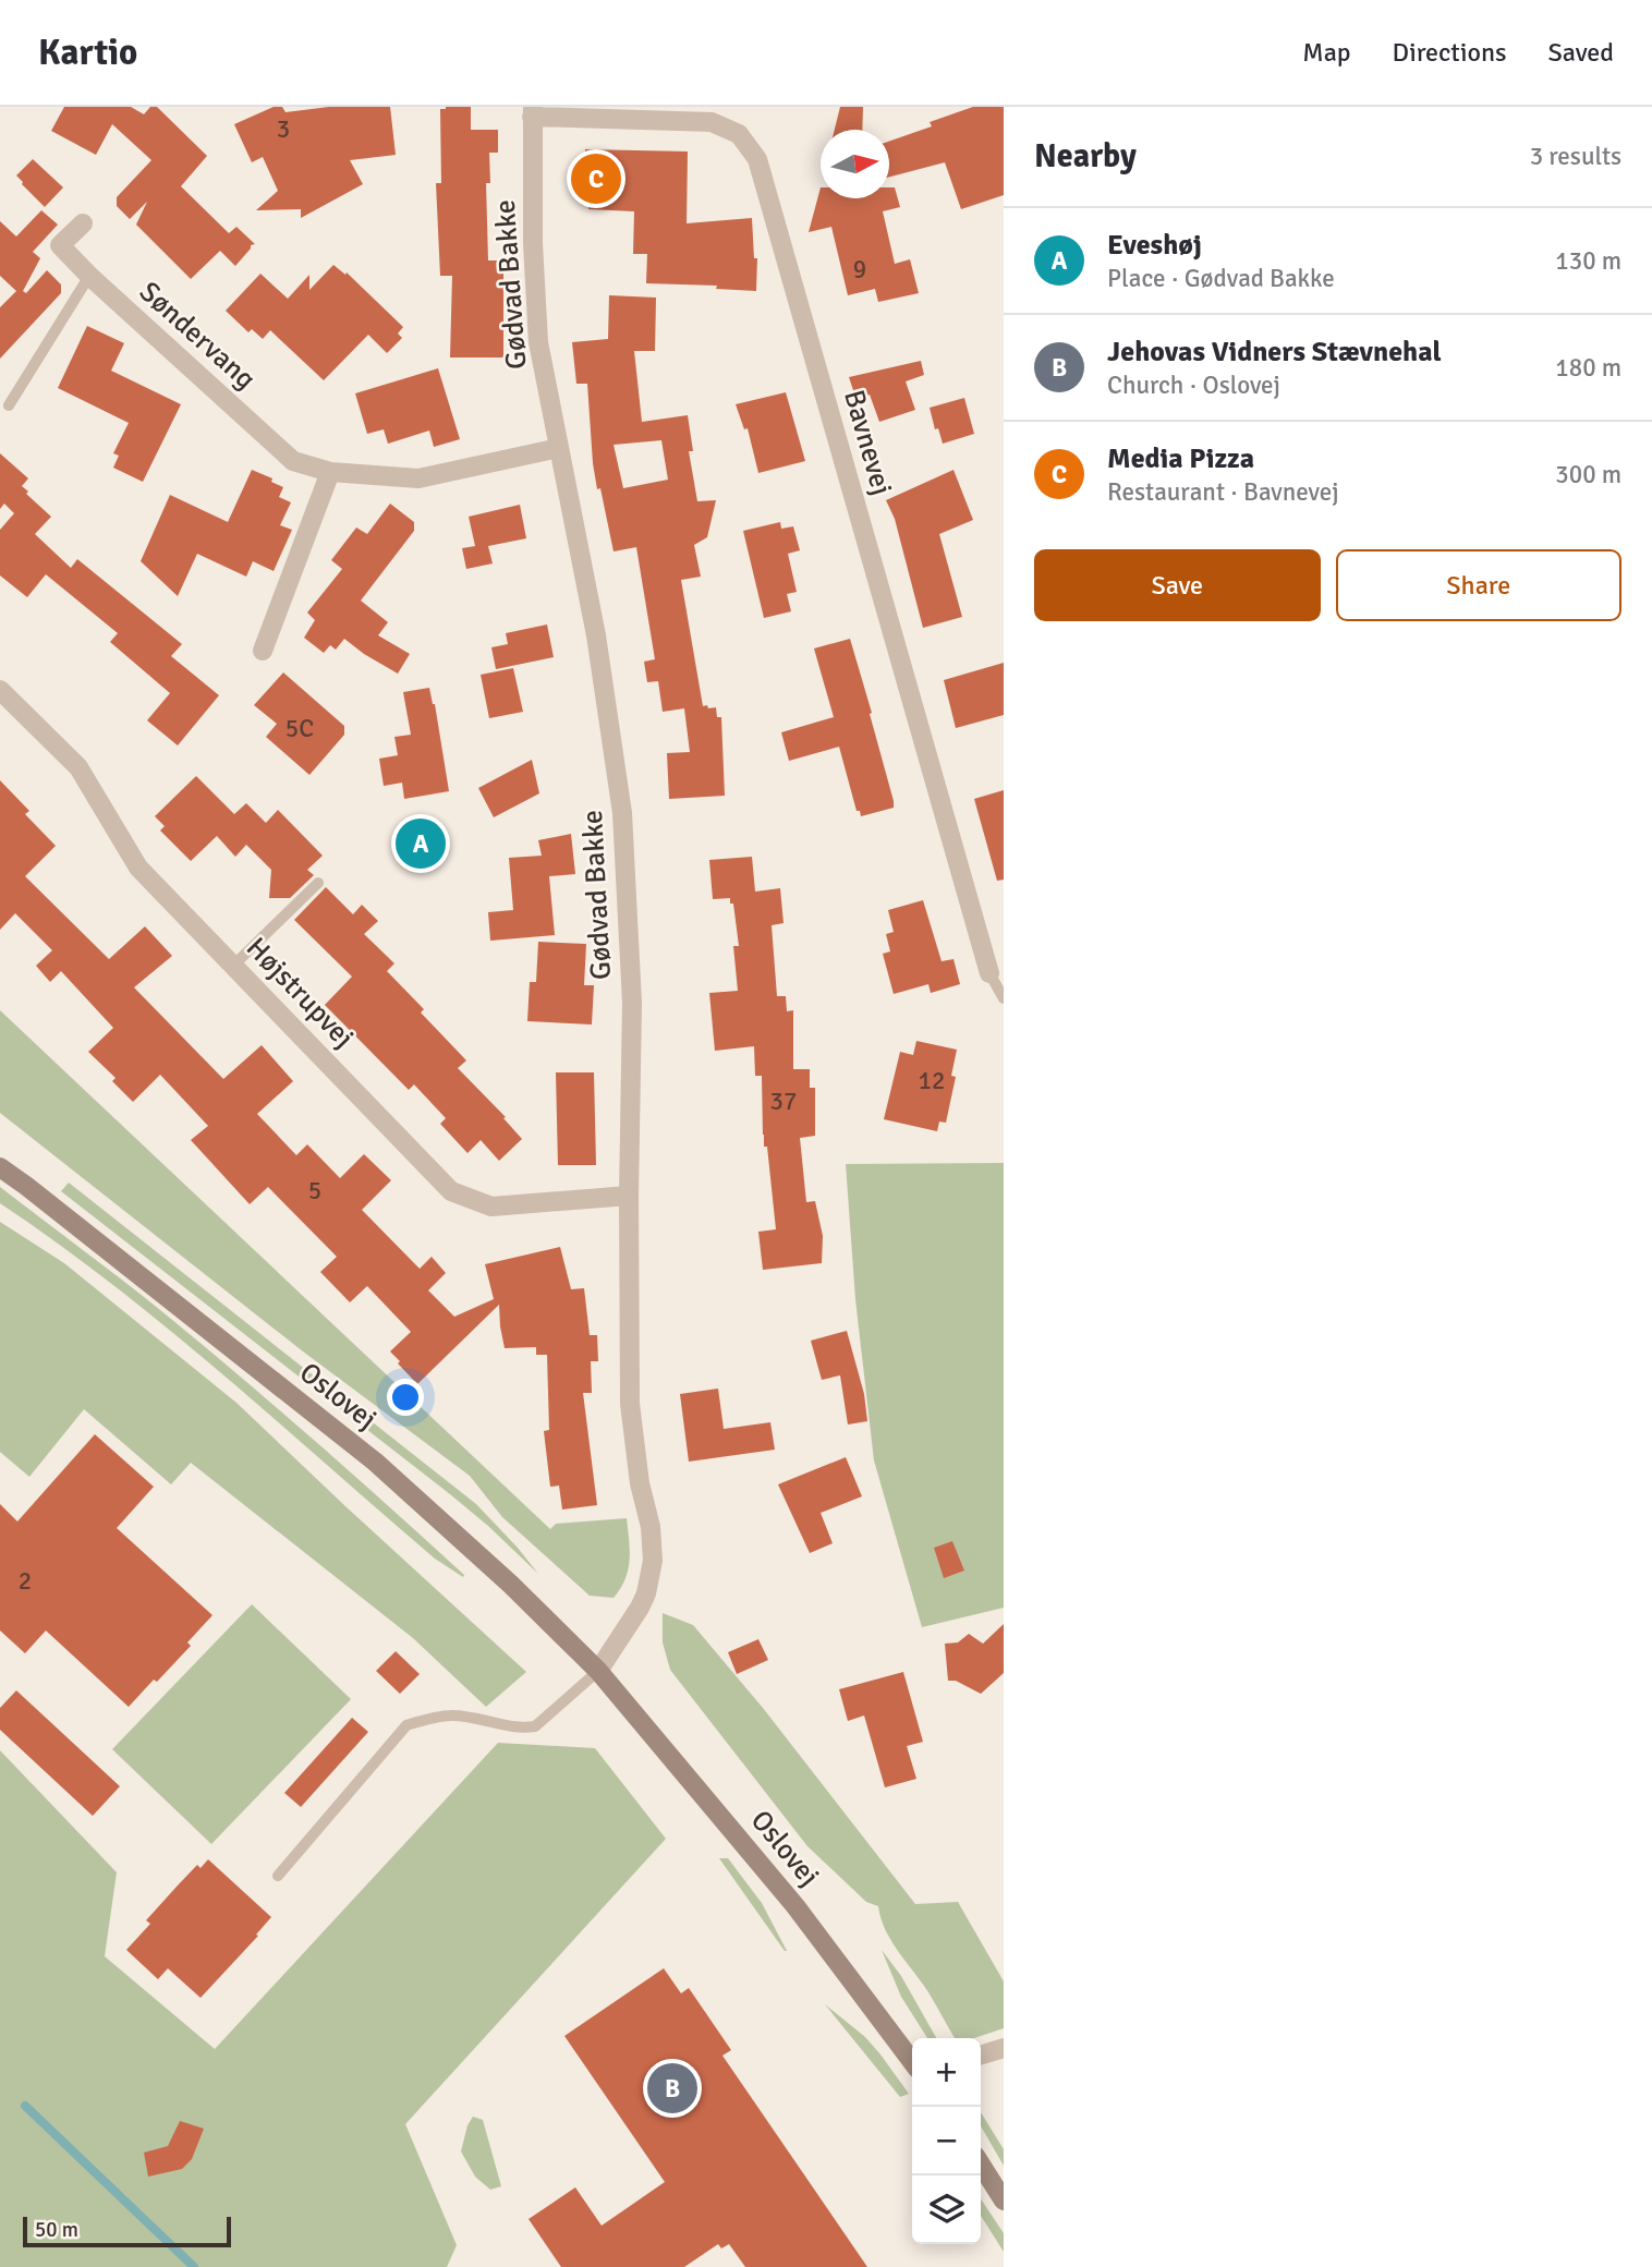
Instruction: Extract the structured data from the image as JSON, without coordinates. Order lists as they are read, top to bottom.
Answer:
{
  "streets": {
    "street": [
      "Gødvad Bakke",
      "Søndervang",
      "Bavnevej",
      "Højstrupvej",
      "Oslovej"
    ]
  },
  "crossings": [
    ["Gødvad Bakke", "Søndervang"],
    ["Gødvad Bakke", "Bavnevej"],
    ["Gødvad Bakke", "Højstrupvej"],
    ["Gødvad Bakke", "Oslovej"]
  ],
  "house_numbers": [
    "3",
    "9",
    "5C",
    "12",
    "37",
    "5",
    "2"
  ],
  "scale_bar": "50 m",
  "north": "right",
  "page": {
    "header": "Kartio",
    "nav": ["Map", "Directions", "Saved"],
    "heading": ["Nearby", "3 results"],
    "pins": ["C", "A", "B"],
    "list": [
      {
        "mark": "A",
        "name": "Eveshøj",
        "note": "Place · Gødvad Bakke",
        "value": "130 m"
      },
      {
        "mark": "B",
        "name": "Jehovas Vidners Stævnehal",
        "note": "Church · Oslovej",
        "value": "180 m"
      },
      {
        "mark": "C",
        "name": "Media Pizza",
        "note": "Restaurant · Bavnevej",
        "value": "300 m"
      }
    ],
    "buttons": ["Save", "Share"],
    "map_buttons": ["+", "−"],
    "scale": "50 m"
  }
}
